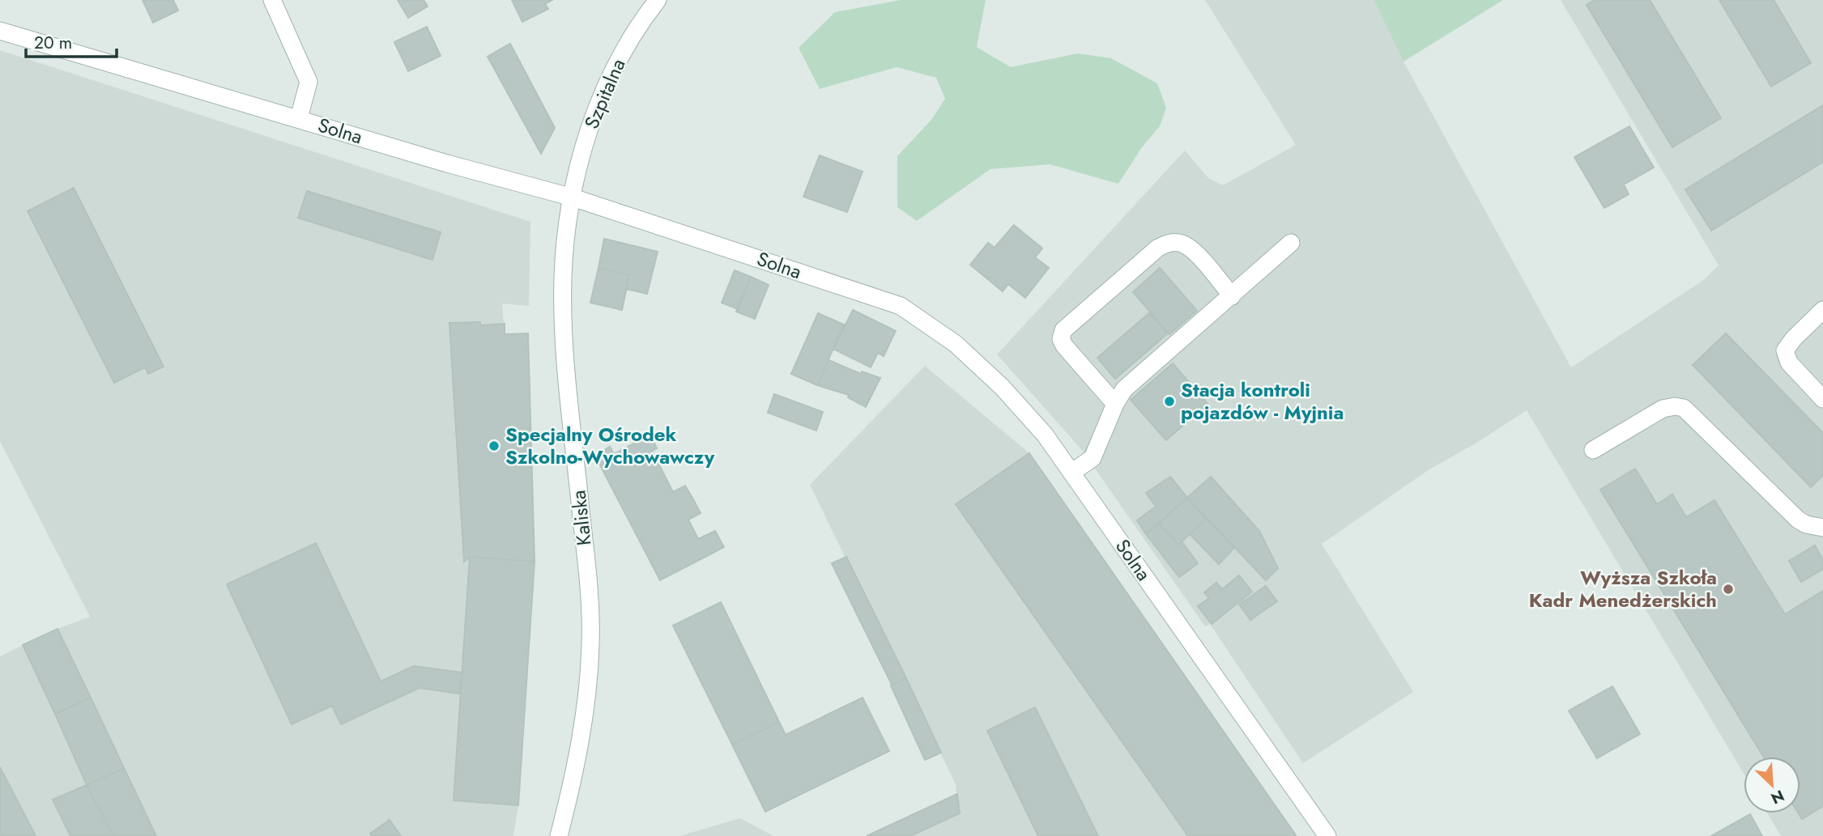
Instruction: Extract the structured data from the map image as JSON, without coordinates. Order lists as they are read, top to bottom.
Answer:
{
  "streets": {
    "street": ["Szpitalna", "Solna", "Kaliska"]
  },
  "crossings": [
    ["Szpitalna", "Solna"],
    ["Szpitalna", "Kaliska"],
    ["Solna", "Kaliska"]
  ],
  "places": ["Stacja kontroli pojazdów - Myjnia", "Specjalny Ośrodek Szkolno-Wychowawczy", "Wyższa Szkoła Kadr Menedżerskich"],
  "scale_bar": "20 m",
  "north": "bottom right"
}
